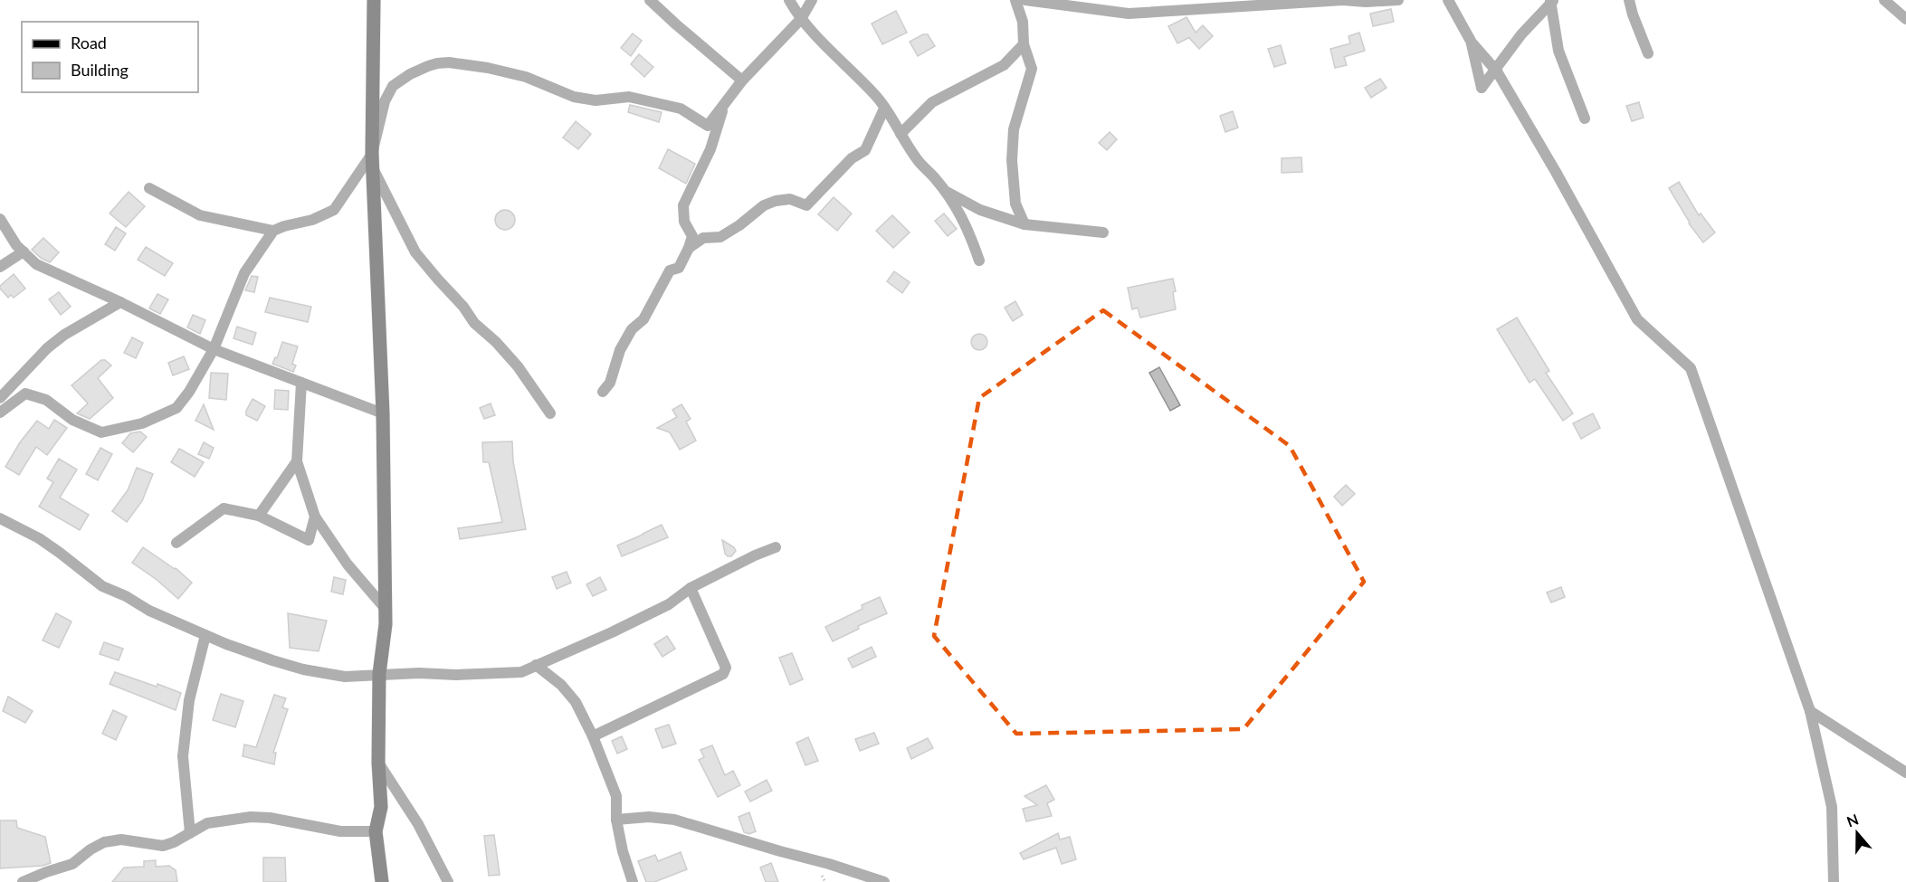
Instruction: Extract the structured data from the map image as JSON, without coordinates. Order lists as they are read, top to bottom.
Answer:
{
  "legend": ["Road", "Building"],
  "north": "top"
}
